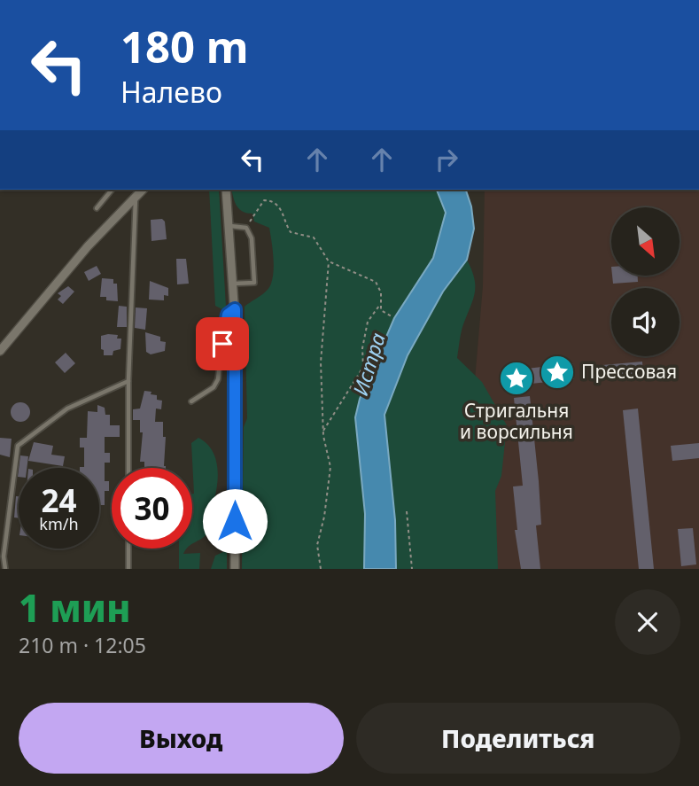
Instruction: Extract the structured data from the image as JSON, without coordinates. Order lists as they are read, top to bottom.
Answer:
{
  "water": ["Истра"],
  "places": {
    "place": ["Прессовая", "Стригальня и ворсильня"]
  },
  "north": "bottom right",
  "page": {
    "turn": ["180 m", "Налево"],
    "speed": "24 km/h",
    "limit": "30",
    "heading": ["1 мин", "210 m · 12:05"],
    "buttons": ["Выход", "Поделиться"]
  }
}
